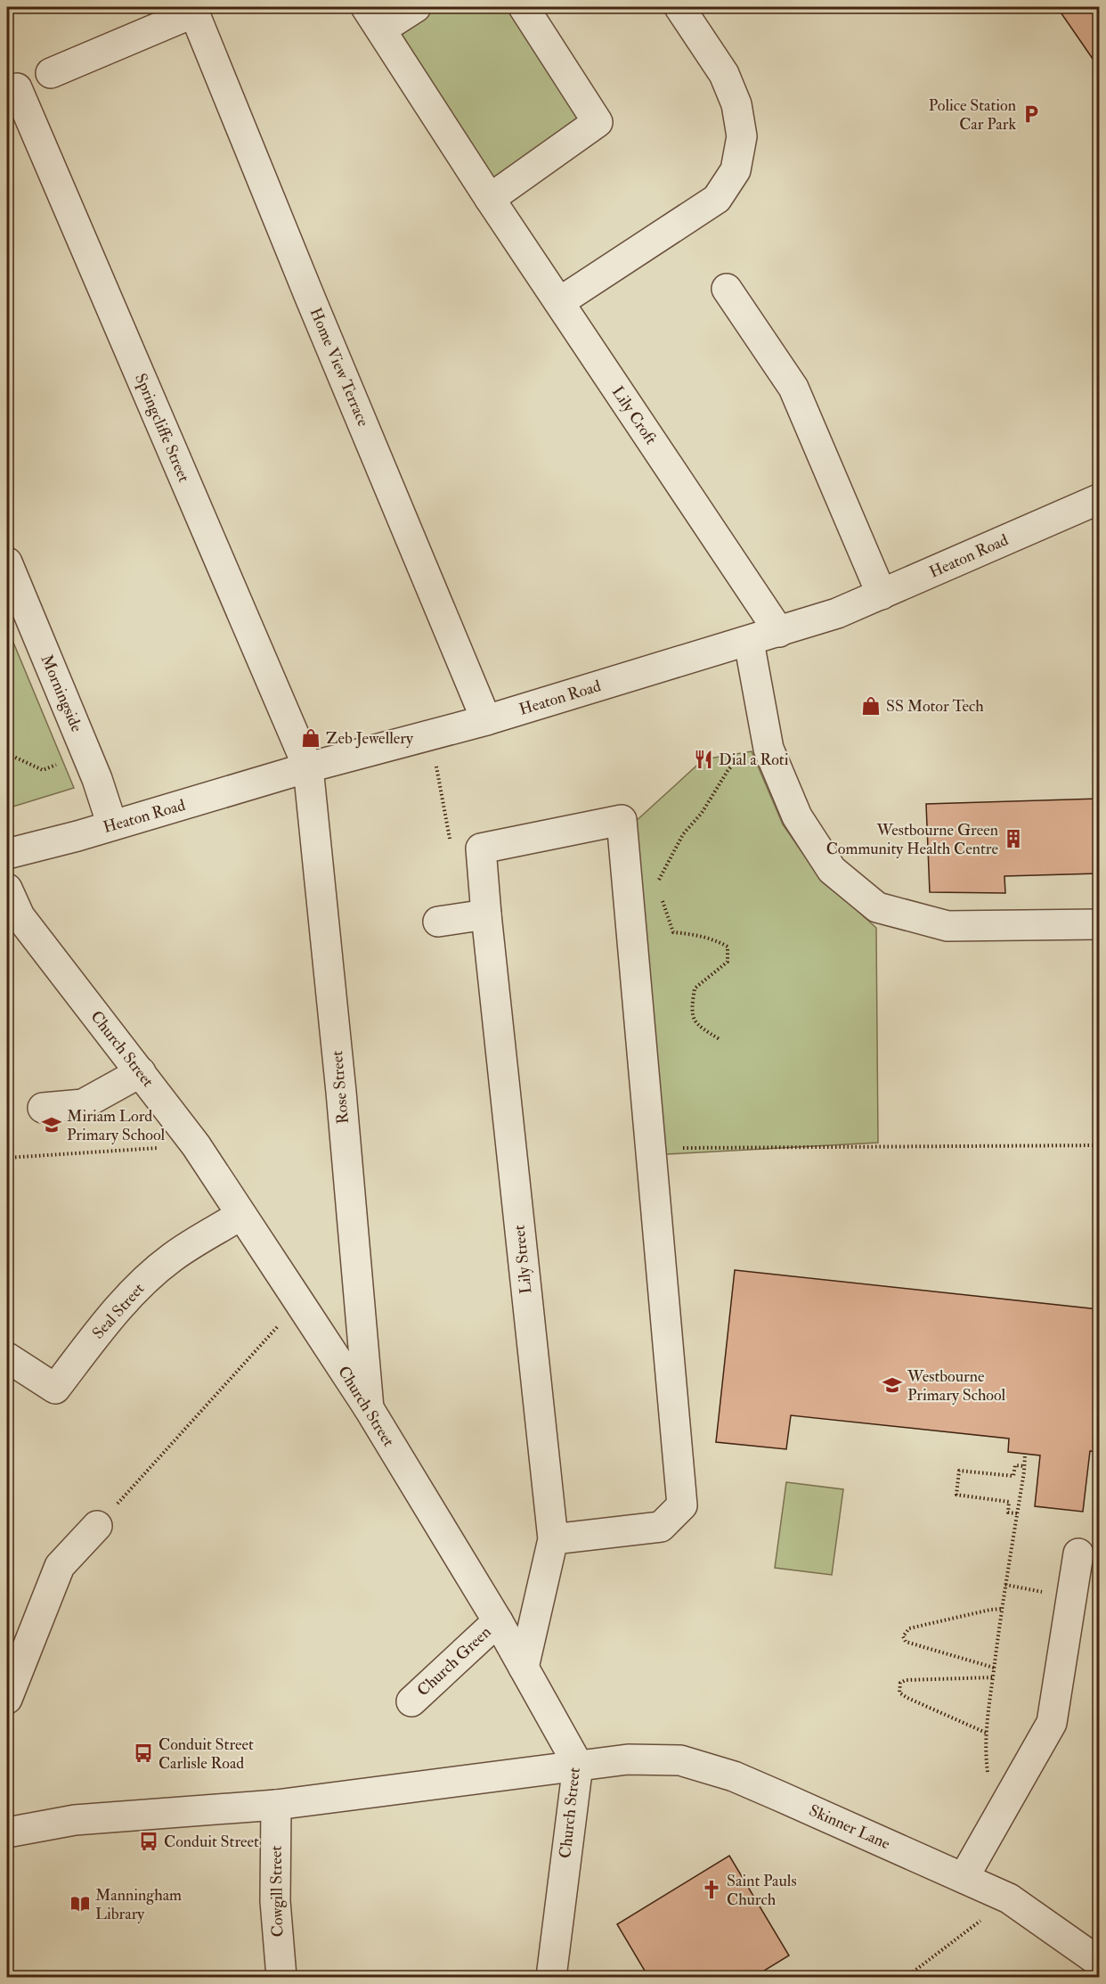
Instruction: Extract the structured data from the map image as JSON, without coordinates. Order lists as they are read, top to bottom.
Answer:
{
  "streets": {
    "street": [
      "Home View Terrace",
      "Lily Croft",
      "Springcliffe Street",
      "Heaton Road",
      "Morningside",
      "Church Street",
      "Rose Street",
      "Lily Street",
      "Seal Street",
      "Church Green",
      "Skinner Lane",
      "Cowgill Street"
    ]
  },
  "crossings": [
    ["Home View Terrace", "Heaton Road"],
    ["Lily Croft", "Heaton Road"],
    ["Springcliffe Street", "Heaton Road"],
    ["Springcliffe Street", "Rose Street"],
    ["Heaton Road", "Morningside"],
    ["Heaton Road", "Rose Street"],
    ["Church Street", "Rose Street"],
    ["Church Street", "Lily Street"],
    ["Church Street", "Seal Street"],
    ["Church Street", "Church Green"],
    ["Church Street", "Skinner Lane"]
  ],
  "places": {
    "parking": ["Police Station Car Park"],
    "shop": ["SS Motor Tech", "Zeb Jewellery"],
    "restaurant": ["Dial a Roti"],
    "building": ["Westbourne Green Community Health Centre"],
    "school or university": ["Miriam Lord Primary School", "Westbourne Primary School"],
    "bus stop": ["Conduit Street Carlisle Road", "Conduit Street"],
    "church": ["Saint Pauls Church"],
    "library": ["Manningham Library"]
  }
}
